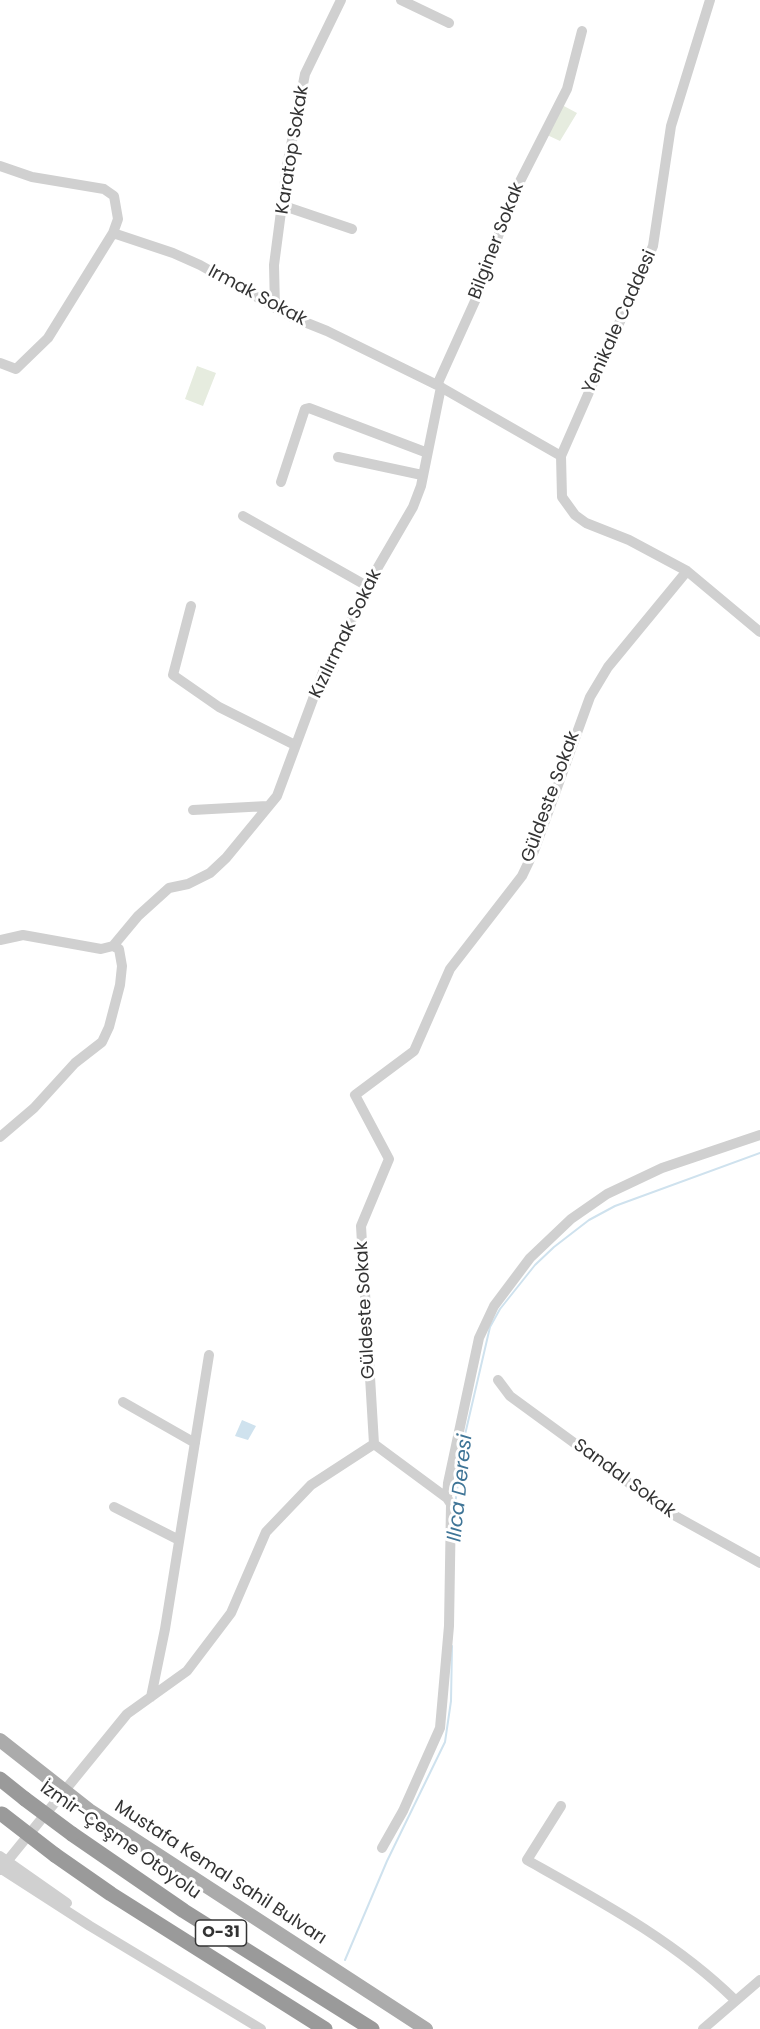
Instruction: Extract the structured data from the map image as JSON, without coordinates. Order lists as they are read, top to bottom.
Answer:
{
  "streets": {
    "highway": ["İzmir-Çeşme Otoyolu", "O-31"],
    "main road": ["Mustafa Kemal Sahil Bulvarı"],
    "street": [
      "Karatop Sokak",
      "Bilginer Sokak",
      "Irmak Sokak",
      "Yenikale Caddesi",
      "Kızılırmak Sokak",
      "Güldeste Sokak",
      "Sandal Sokak"
    ]
  },
  "crossings": [
    ["Karatop Sokak", "Irmak Sokak"],
    ["Bilginer Sokak", "Irmak Sokak"],
    ["Bilginer Sokak", "Kızılırmak Sokak"],
    ["Irmak Sokak", "Yenikale Caddesi"],
    ["Irmak Sokak", "Kızılırmak Sokak"],
    ["Yenikale Caddesi", "Güldeste Sokak"]
  ],
  "water": ["Ilıca Deresi"]
}
